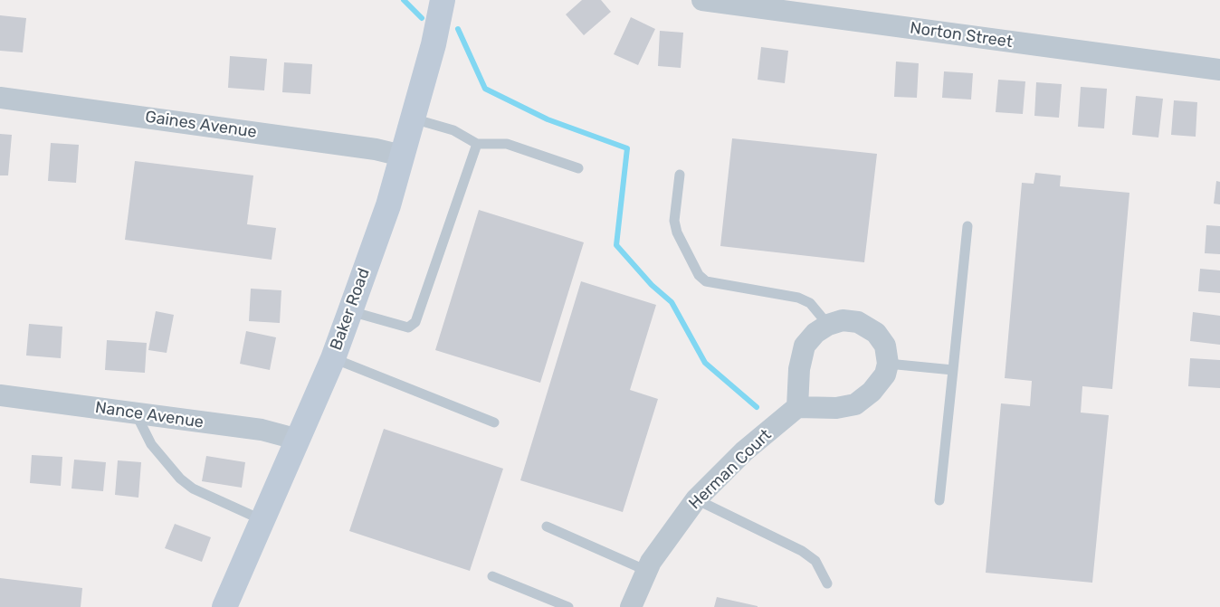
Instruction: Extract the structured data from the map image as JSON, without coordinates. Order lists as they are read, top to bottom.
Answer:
{
  "streets": {
    "street": [
      "Norton Street",
      "Gaines Avenue",
      "Baker Road",
      "Nance Avenue",
      "Herman Court"
    ]
  },
  "crossings": [
    ["Gaines Avenue", "Baker Road"],
    ["Baker Road", "Nance Avenue"]
  ]
}
